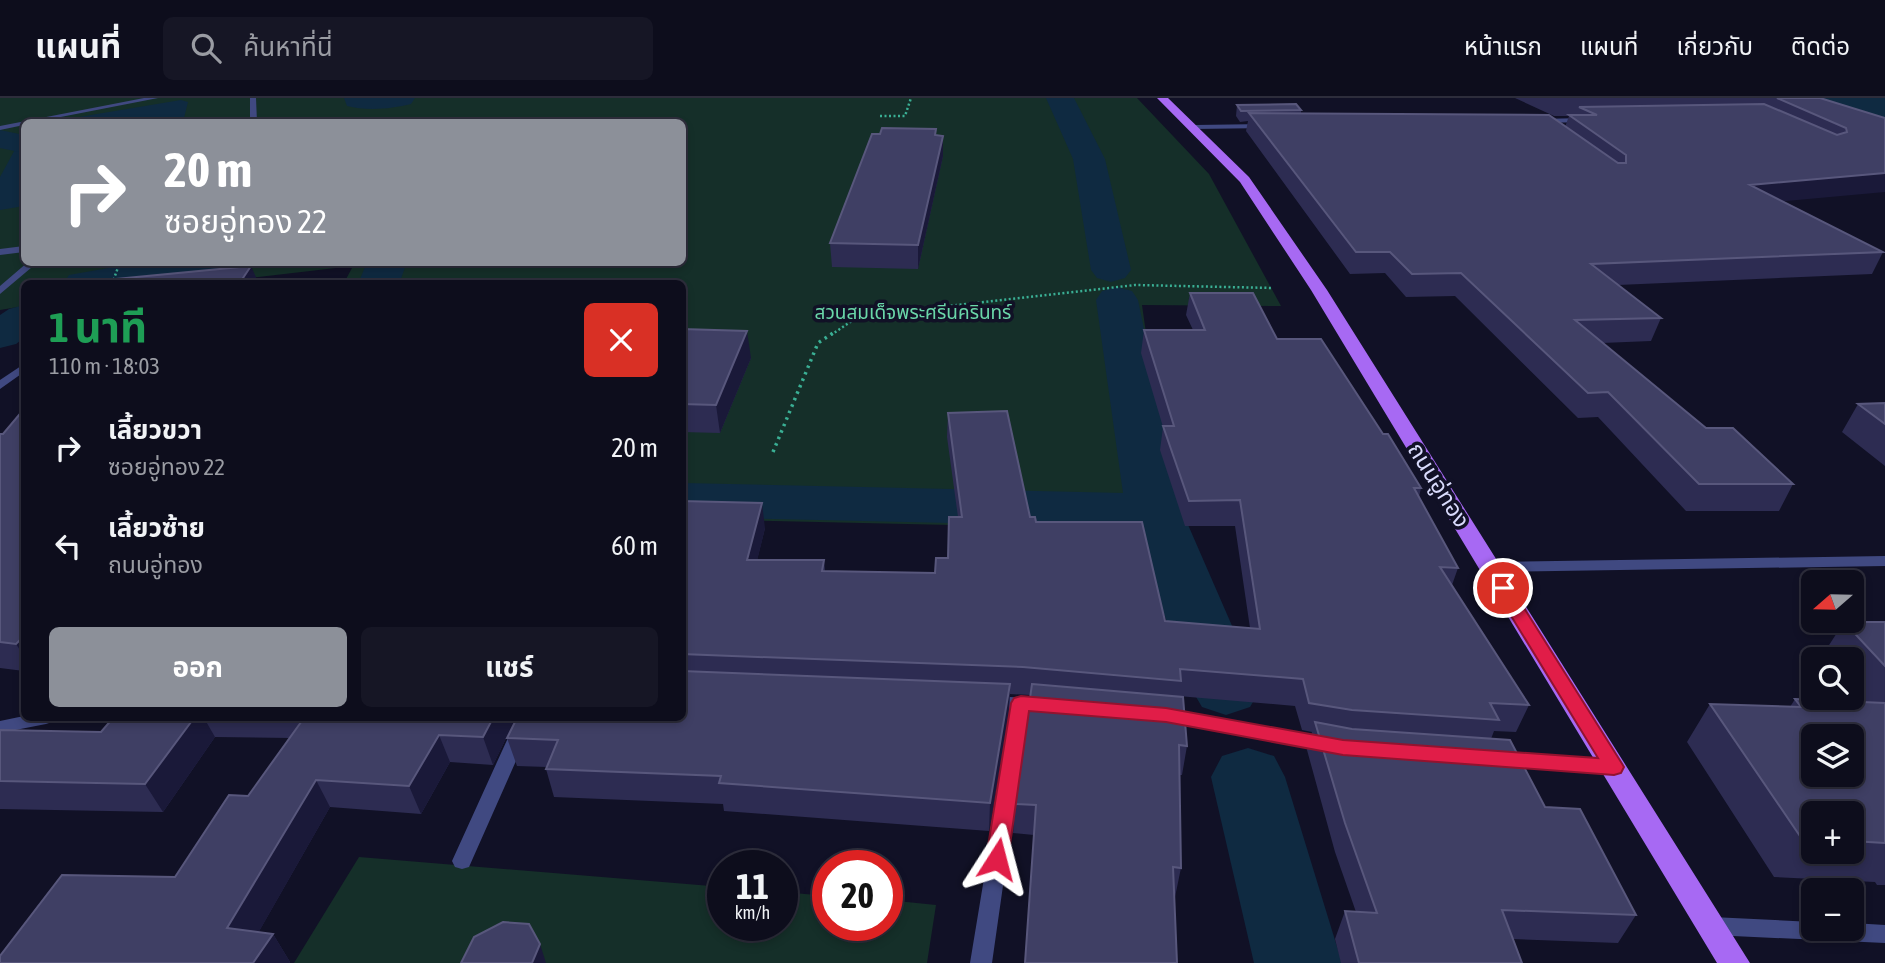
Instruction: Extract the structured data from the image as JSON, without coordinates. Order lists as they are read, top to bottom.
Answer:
{
  "streets": {
    "main road": ["ถนนอู่ทอง"]
  },
  "parks": ["สวนสมเด็จพระศรีนครินทร์"],
  "north": "left",
  "page": {
    "header": "แผนที่",
    "search": "ค้นหาที่นี่",
    "nav": [
      "หน้าแรก",
      "แผนที่",
      "เกี่ยวกับ",
      "ติดต่อ"
    ],
    "turn": ["20 m", "ซอยอู่ทอง 22"],
    "heading": ["1 นาที", "110 m · 18:03"],
    "list": [
      {
        "name": "เลี้ยวขวา",
        "note": "ซอยอู่ทอง 22",
        "value": "20 m"
      },
      {
        "name": "เลี้ยวซ้าย",
        "note": "ถนนอู่ทอง",
        "value": "60 m"
      }
    ],
    "map_buttons": ["+", "−"],
    "buttons": ["ออก", "แชร์"],
    "speed": "11 km/h",
    "limit": "20"
  }
}
